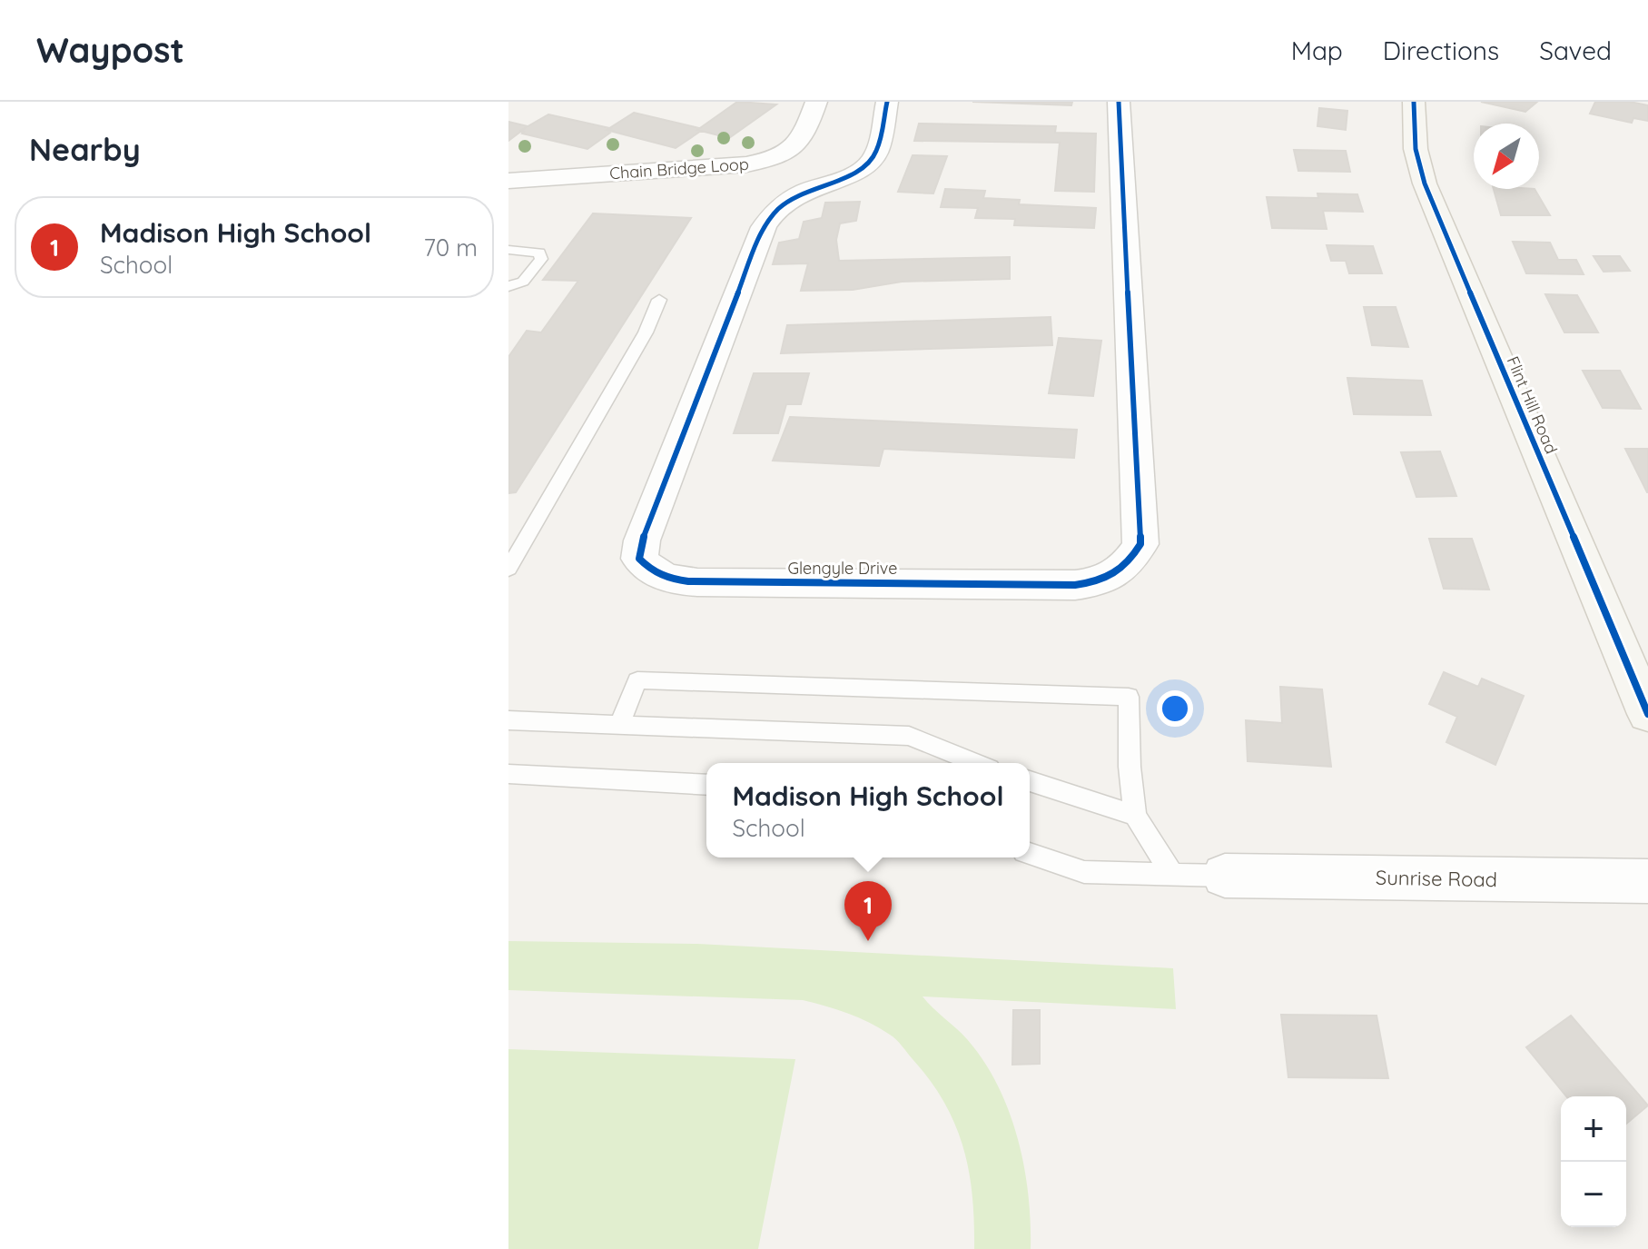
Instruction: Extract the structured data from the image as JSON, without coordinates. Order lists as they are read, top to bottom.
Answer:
{
  "streets": {
    "street": [
      "Chain Bridge Loop",
      "Flint Hill Road",
      "Glengyle Drive",
      "Sunrise Road"
    ]
  },
  "north": "bottom left",
  "page": {
    "header": "Waypost",
    "nav": ["Map", "Directions", "Saved"],
    "heading": "Nearby",
    "list": [
      {
        "mark": "1",
        "name": "Madison High School",
        "note": "School",
        "value": "70 m"
      }
    ],
    "popup": ["Madison High School", "School"],
    "pins": "1",
    "map_buttons": ["+", "−"]
  }
}
